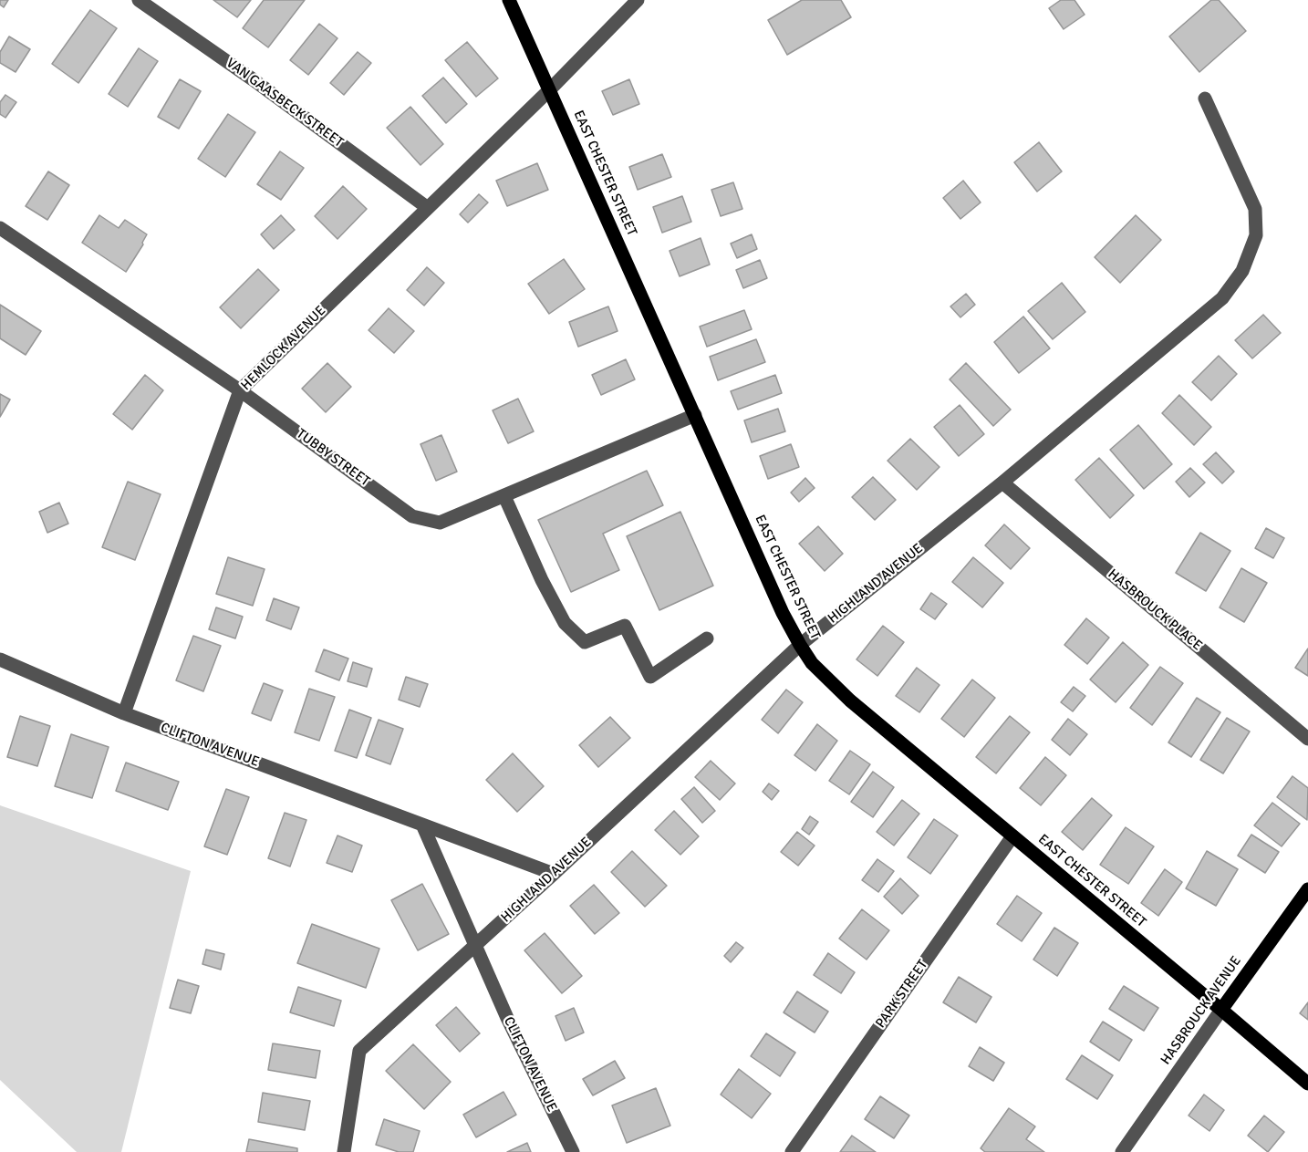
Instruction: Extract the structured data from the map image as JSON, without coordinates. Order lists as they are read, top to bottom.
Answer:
{
  "streets": {
    "main road": ["EAST CHESTER STREET", "HASBROUCK AVENUE"],
    "street": [
      "VAN GAASBECK STREET",
      "HEMLOCK AVENUE",
      "TUBBY STREET",
      "HIGHLAND AVENUE",
      "HASBROUCK PLACE",
      "CLIFTON AVENUE",
      "PARK STREET"
    ]
  },
  "crossings": [
    ["VAN GAASBECK STREET", "HEMLOCK AVENUE"],
    ["EAST CHESTER STREET", "HEMLOCK AVENUE"],
    ["EAST CHESTER STREET", "TUBBY STREET"],
    ["EAST CHESTER STREET", "HIGHLAND AVENUE"],
    ["EAST CHESTER STREET", "PARK STREET"],
    ["EAST CHESTER STREET", "HASBROUCK AVENUE"],
    ["HEMLOCK AVENUE", "TUBBY STREET"],
    ["HEMLOCK AVENUE", "CLIFTON AVENUE"],
    ["HIGHLAND AVENUE", "HASBROUCK PLACE"],
    ["HIGHLAND AVENUE", "CLIFTON AVENUE"]
  ]
}
